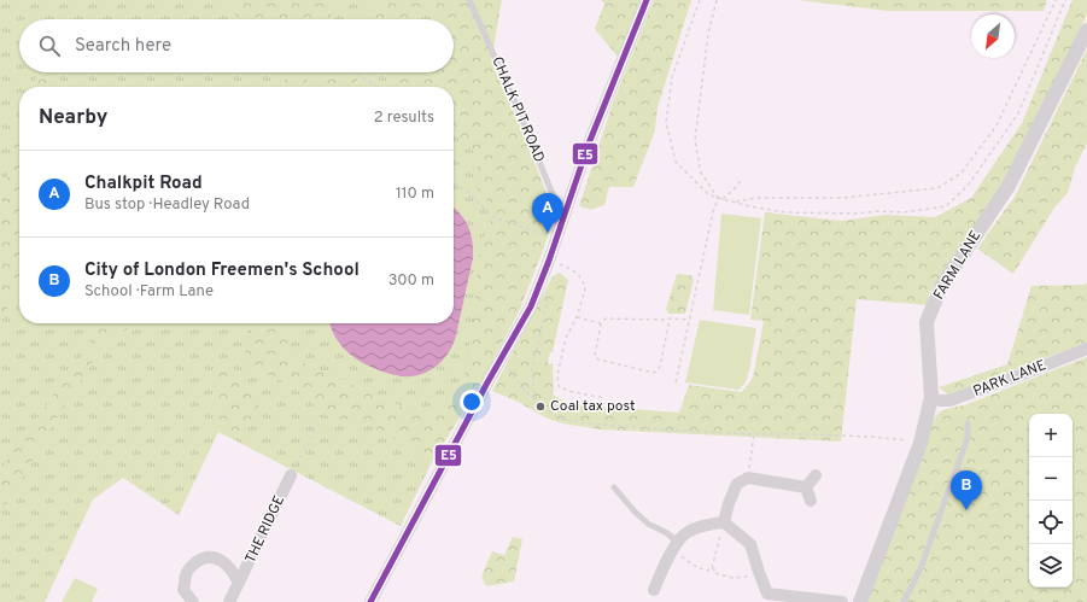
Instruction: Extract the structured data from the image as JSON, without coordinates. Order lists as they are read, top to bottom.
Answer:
{
  "streets": {
    "street": ["FARM LANE", "PARK LANE", "THE RIDGE"],
    "lane": ["CHALK PIT ROAD"]
  },
  "crossings": [
    ["FARM LANE", "PARK LANE"]
  ],
  "places": ["Coal tax post"],
  "lines": ["transit line E5"],
  "north": "bottom left",
  "page": {
    "search": "Search here",
    "heading": ["Nearby", "2 results"],
    "list": [
      {
        "mark": "A",
        "name": "Chalkpit Road",
        "note": "Bus stop · Headley Road",
        "value": "110 m"
      },
      {
        "mark": "B",
        "name": "City of London Freemen's School",
        "note": "School · Farm Lane",
        "value": "300 m"
      }
    ],
    "pins": ["A", "B"],
    "map_buttons": ["+", "−"]
  }
}
